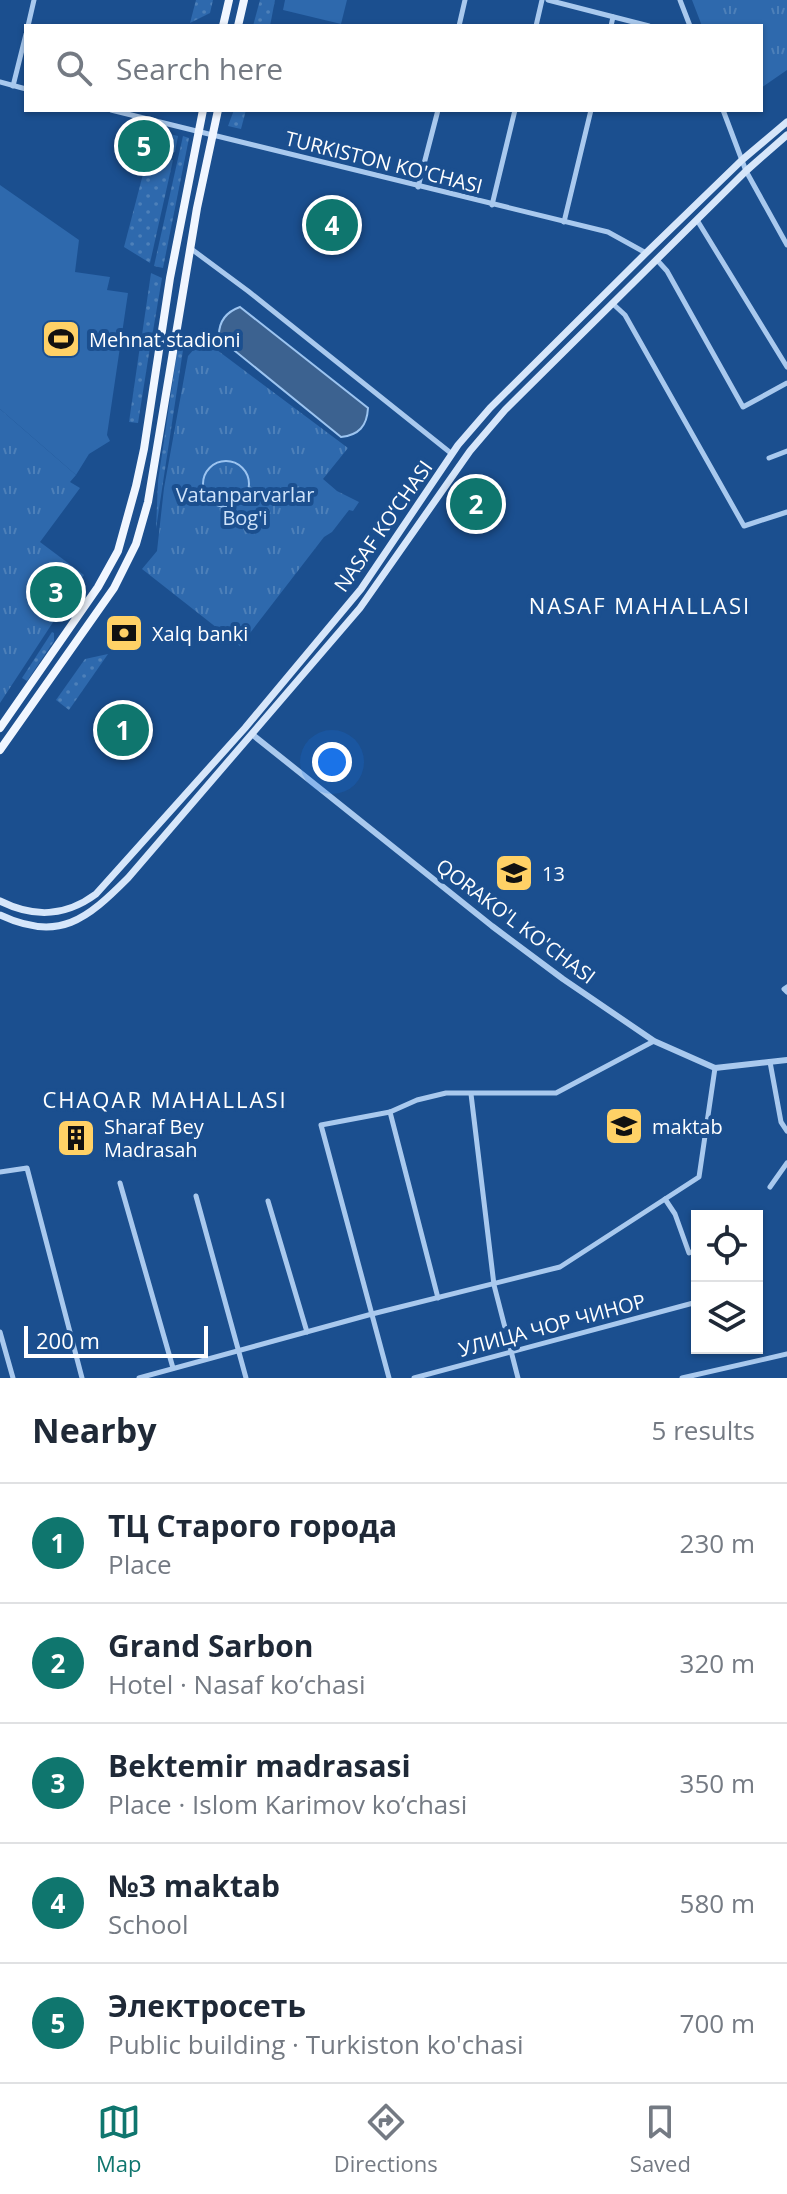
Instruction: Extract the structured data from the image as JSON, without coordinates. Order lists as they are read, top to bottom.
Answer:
{
  "streets": {
    "main road": ["NASAF KO‘CHASI"],
    "street": ["TURKISTON KO'CHASI", "QORAKO'L KO'CHASI", "УЛИЦА ЧОР ЧИНОР"]
  },
  "crossings": [
    ["TURKISTON KO'CHASI", "NASAF KO‘CHASI"],
    ["NASAF KO‘CHASI", "QORAKO'L KO'CHASI"]
  ],
  "districts": ["NASAF MAHALLASI", "CHAQAR MAHALLASI"],
  "parks": ["Vatanparvarlar Bog'i"],
  "places": {
    "sports": ["Mehnat stadioni"],
    "bank": ["Xalq banki"],
    "school or university": ["13", "maktab"],
    "building": ["Sharaf Bey Madrasah"]
  },
  "scale_bar": "200 m",
  "page": {
    "search": "Search here",
    "pins": [
      "5",
      "4",
      "2",
      "3",
      "1"
    ],
    "scale": "200 m",
    "heading": ["Nearby", "5 results"],
    "list": [
      {
        "mark": "1",
        "name": "ТЦ Старого города",
        "note": "Place",
        "value": "230 m"
      },
      {
        "mark": "2",
        "name": "Grand Sarbon",
        "note": "Hotel · Nasaf ko‘chasi",
        "value": "320 m"
      },
      {
        "mark": "3",
        "name": "Bektemir madrasasi",
        "note": "Place · Islom Karimov ko‘chasi",
        "value": "350 m"
      },
      {
        "mark": "4",
        "name": "№3 maktab",
        "note": "School",
        "value": "580 m"
      },
      {
        "mark": "5",
        "name": "Электросеть",
        "note": "Public building · Turkiston ko'chasi",
        "value": "700 m"
      }
    ],
    "nav": ["Map", "Directions", "Saved"]
  }
}
